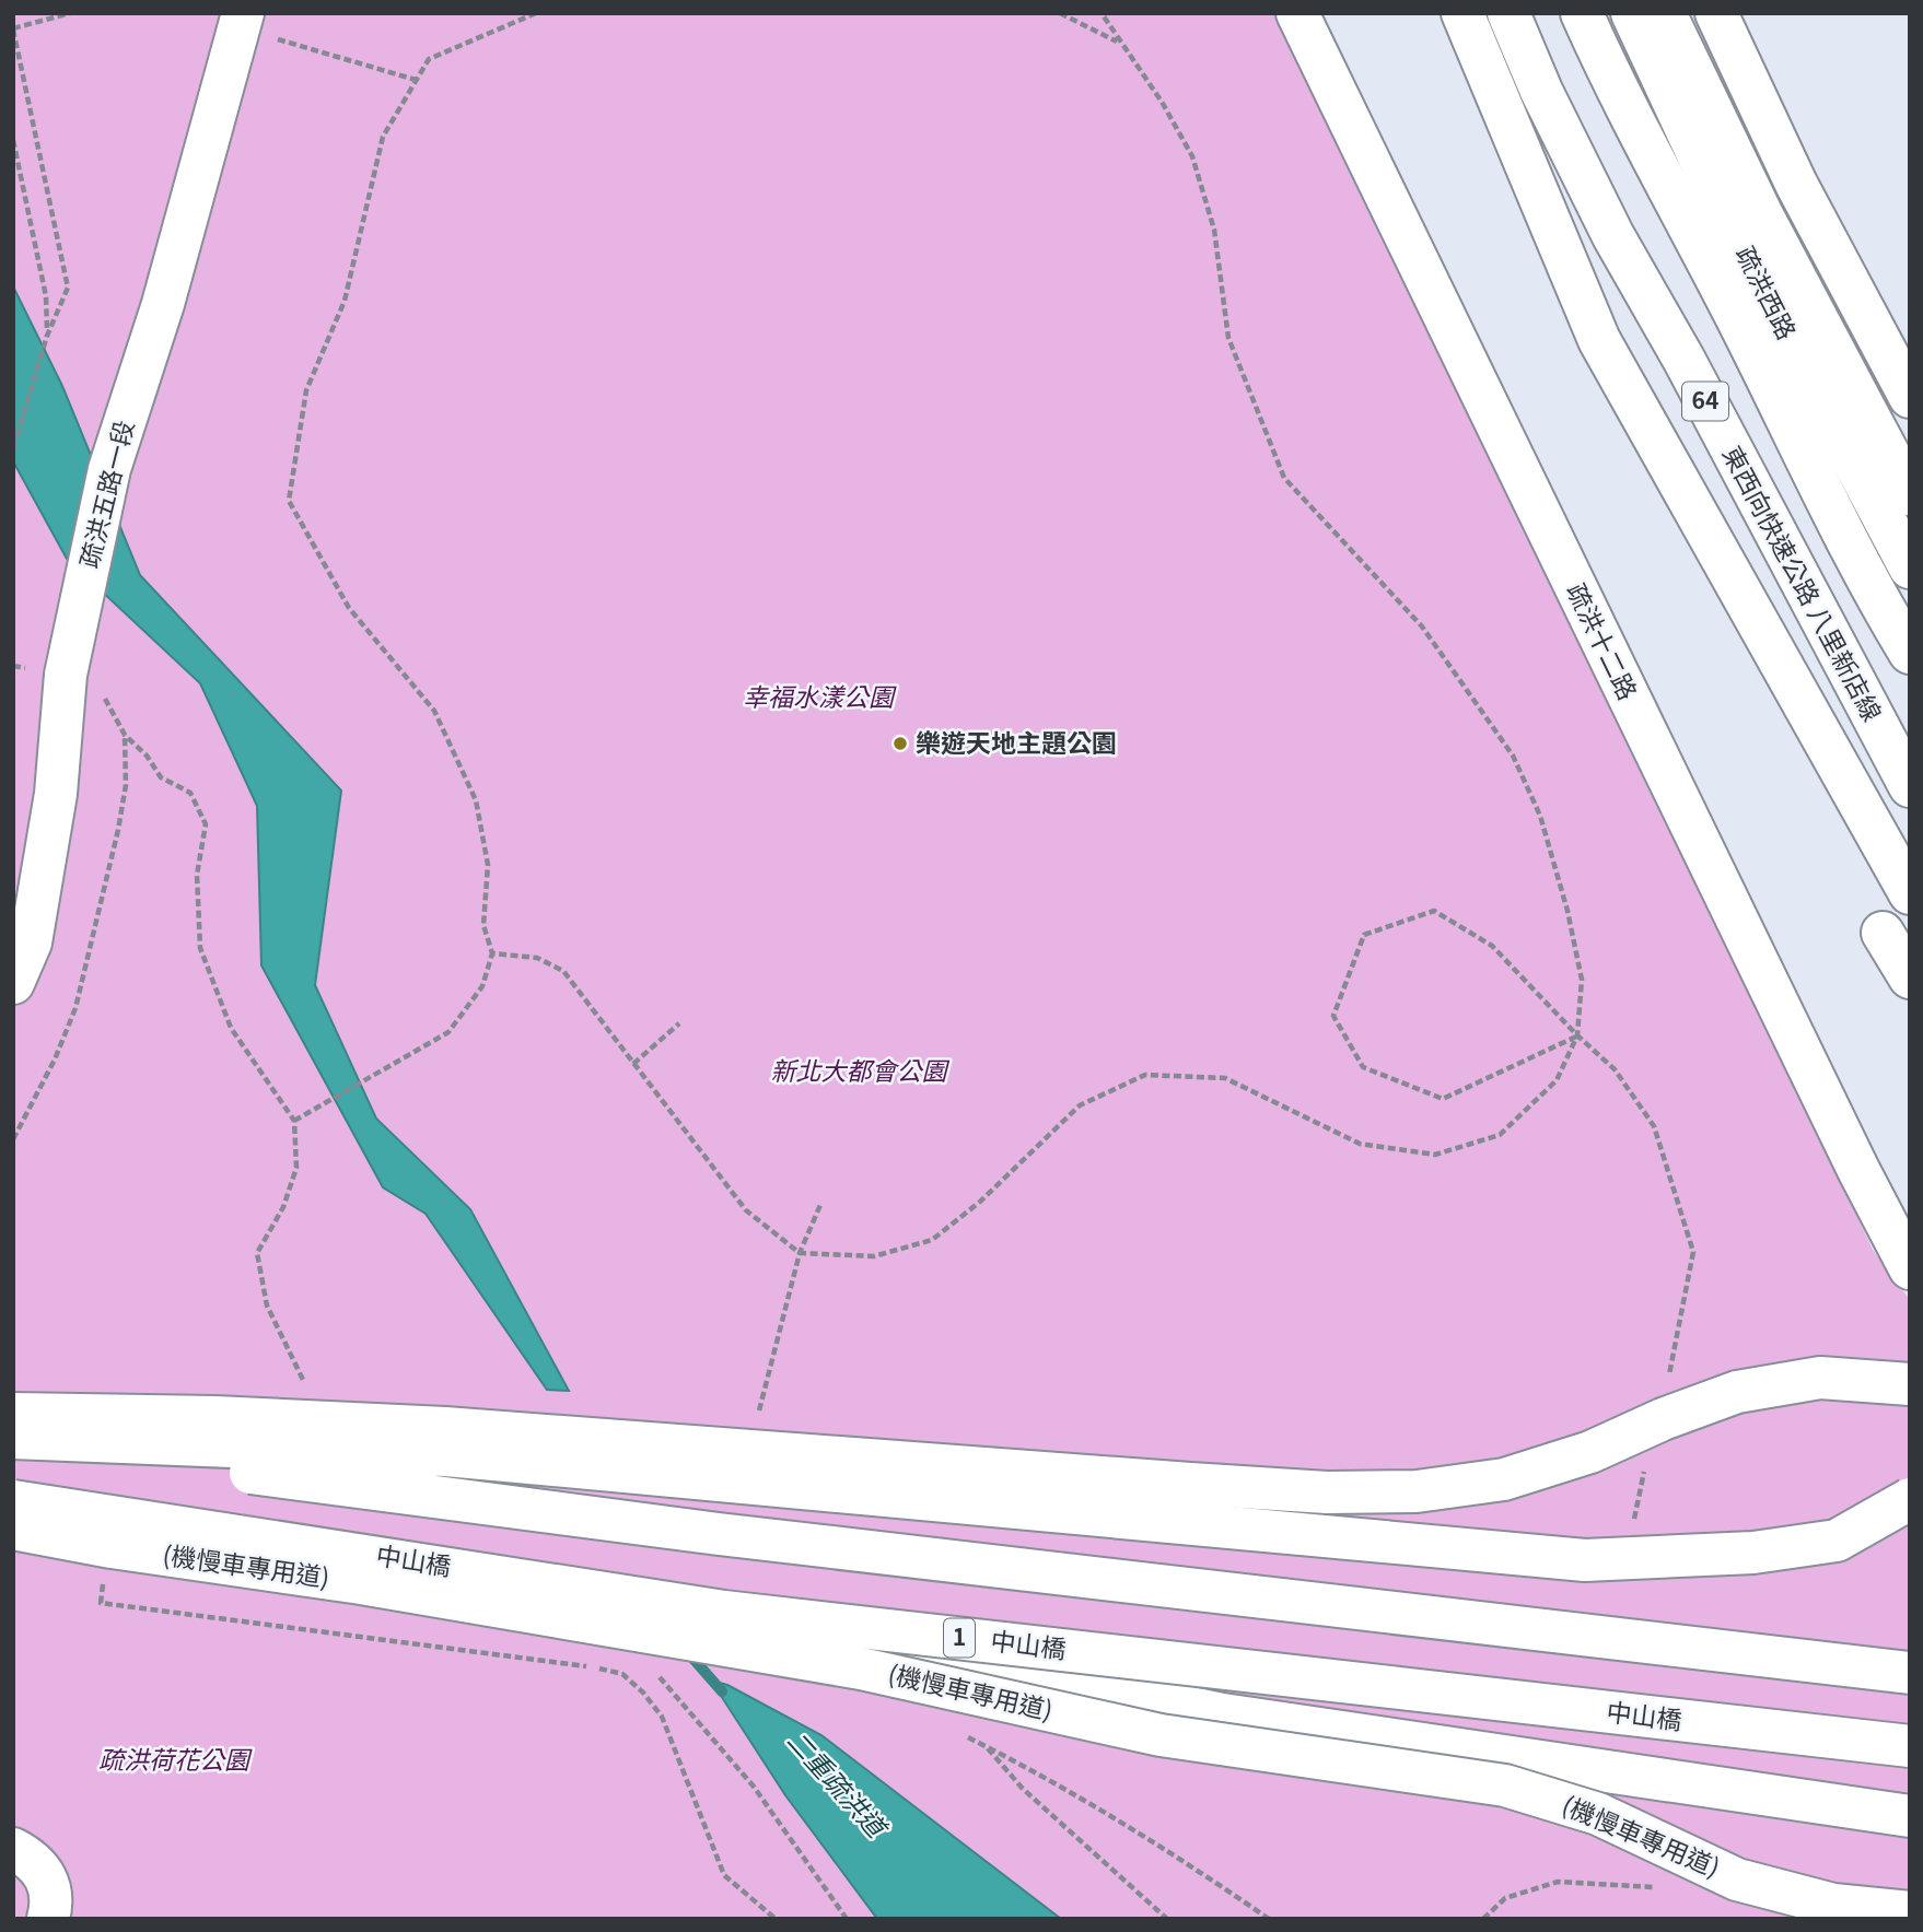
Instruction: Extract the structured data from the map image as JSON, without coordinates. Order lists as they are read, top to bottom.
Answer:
{
  "streets": {
    "main road": [
      "疏洪西路",
      "64",
      "疏洪五路一段",
      "東西向快速公路 八里新店線",
      "疏洪十二路",
      "中山橋",
      "(機慢車專用道)",
      "1"
    ]
  },
  "water": ["二重疏洪道"],
  "parks": ["幸福水漾公園", "新北大都會公園", "疏洪荷花公園"],
  "places": ["樂遊天地主題公園"]
}
